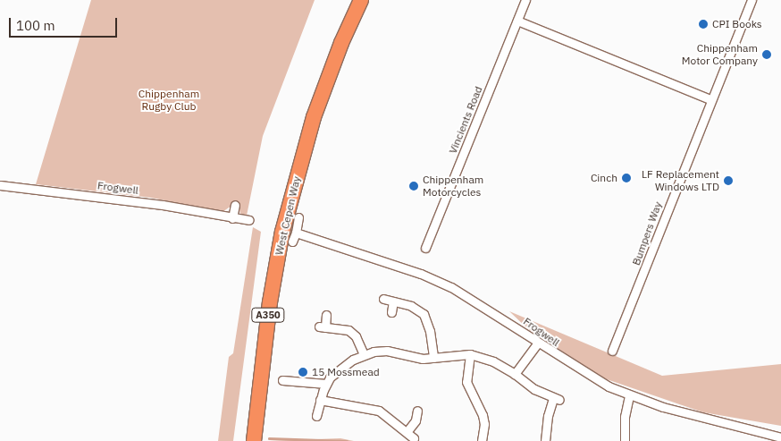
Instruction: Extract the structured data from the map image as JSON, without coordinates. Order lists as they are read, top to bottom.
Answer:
{
  "streets": {
    "highway": ["West Cepen Way", "A350"],
    "street": ["Vincients Road", "Frogwell", "Bumpers Way"]
  },
  "parks": ["Chippenham Rugby Club"],
  "places": [
    "CPI Books",
    "Chippenham Motor Company",
    "Cinch",
    "LF Replacement Windows LTD",
    "Chippenham Motorcycles",
    "15 Mossmead"
  ],
  "scale_bar": "100 m"
}
